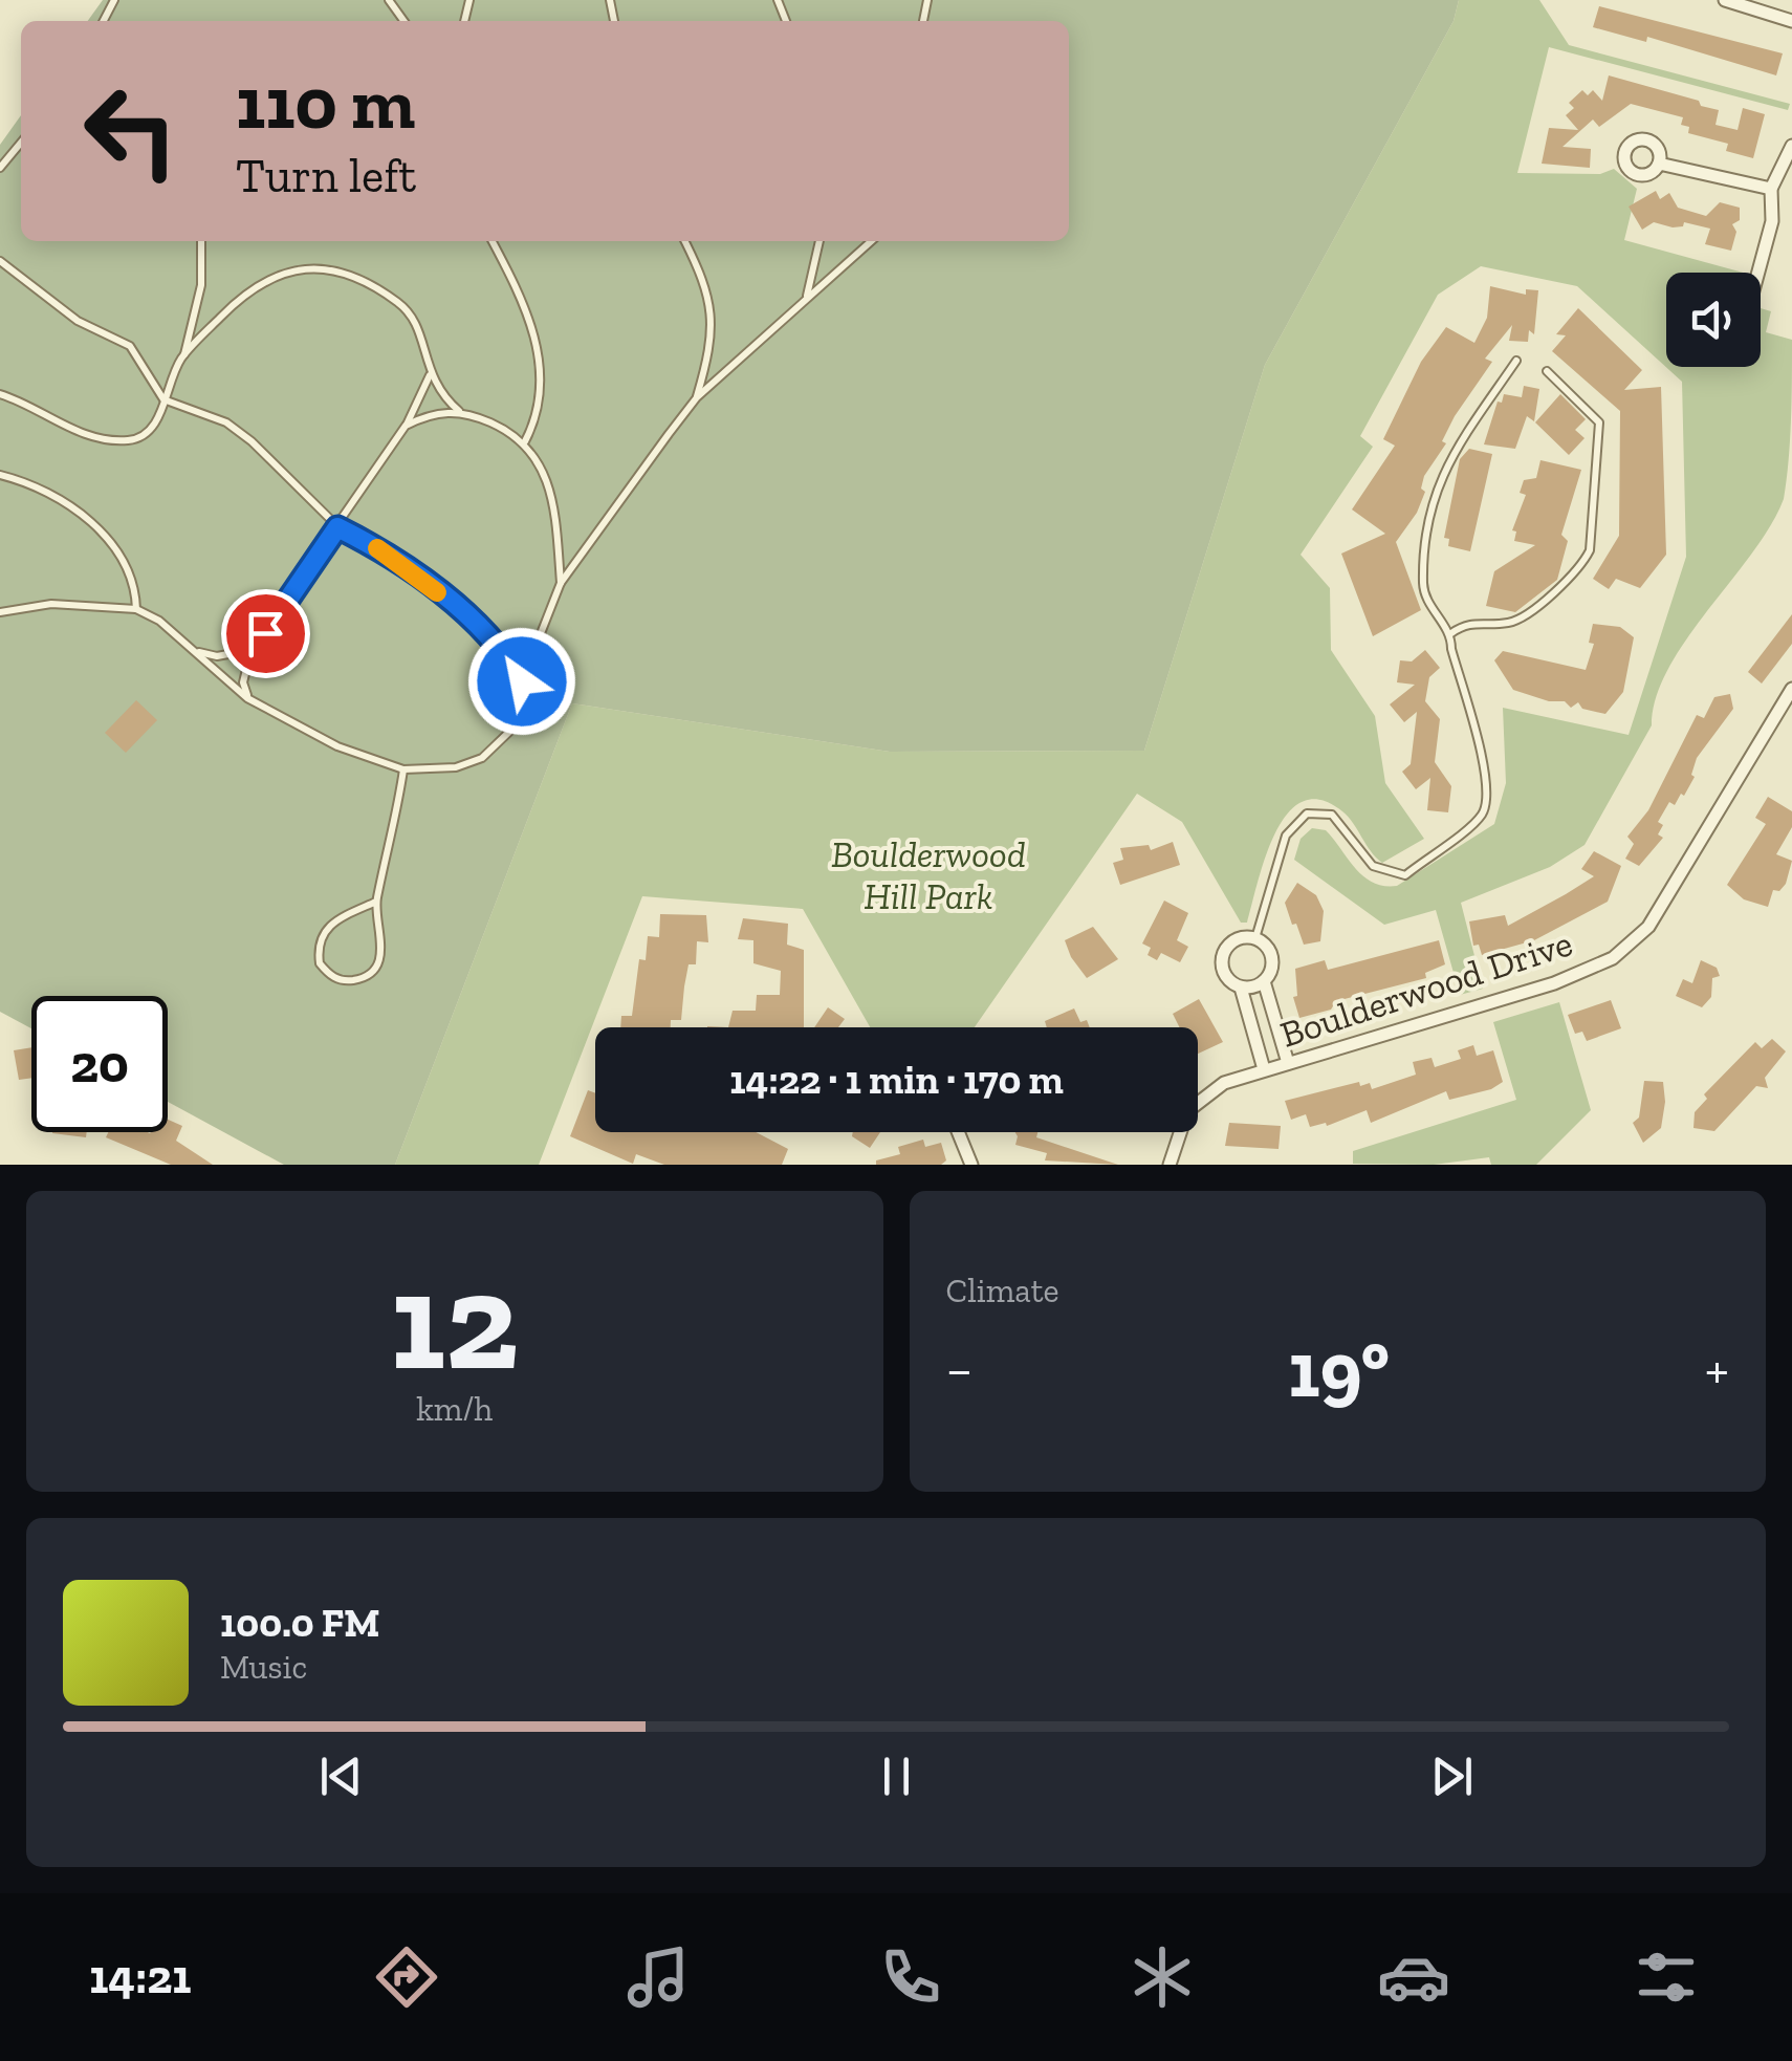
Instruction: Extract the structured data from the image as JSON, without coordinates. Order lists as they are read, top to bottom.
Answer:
{
  "streets": {
    "street": ["Boulderwood Drive"]
  },
  "parks": ["Boulderwood Hill Park"],
  "page": {
    "turn": ["110 m", "Turn left"],
    "limit": "20",
    "trip": "14:22 · 1 min · 170 m",
    "tile": [
      ["12", "km/h"],
      "Climate"
    ],
    "heat": ["−", "19°", "+"],
    "song": ["100.0 FM", "Music"],
    "tabs": "14:21"
  }
}
